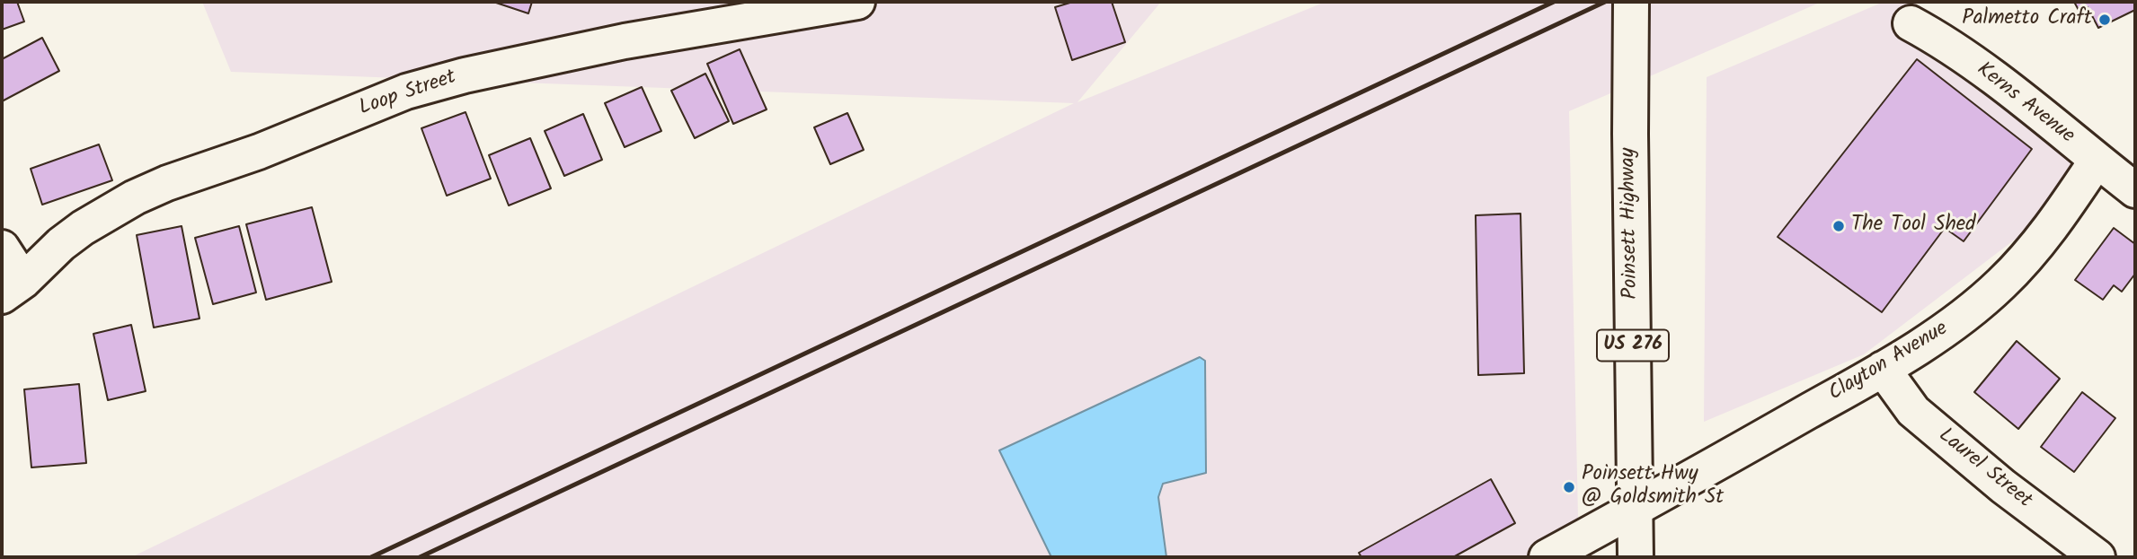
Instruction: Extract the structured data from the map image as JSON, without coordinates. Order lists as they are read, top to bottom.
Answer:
{
  "streets": {
    "main road": [
      "Loop Street",
      "Kerns Avenue",
      "Poinsett Highway",
      "US 276",
      "Clayton Avenue",
      "Laurel Street"
    ]
  },
  "crossings": [
    ["Kerns Avenue", "Clayton Avenue"],
    ["Poinsett Highway", "Clayton Avenue"],
    ["Clayton Avenue", "Laurel Street"]
  ],
  "places": ["Palmetto Craft", "The Tool Shed", "Poinsett Hwy @ Goldsmith St"]
}
